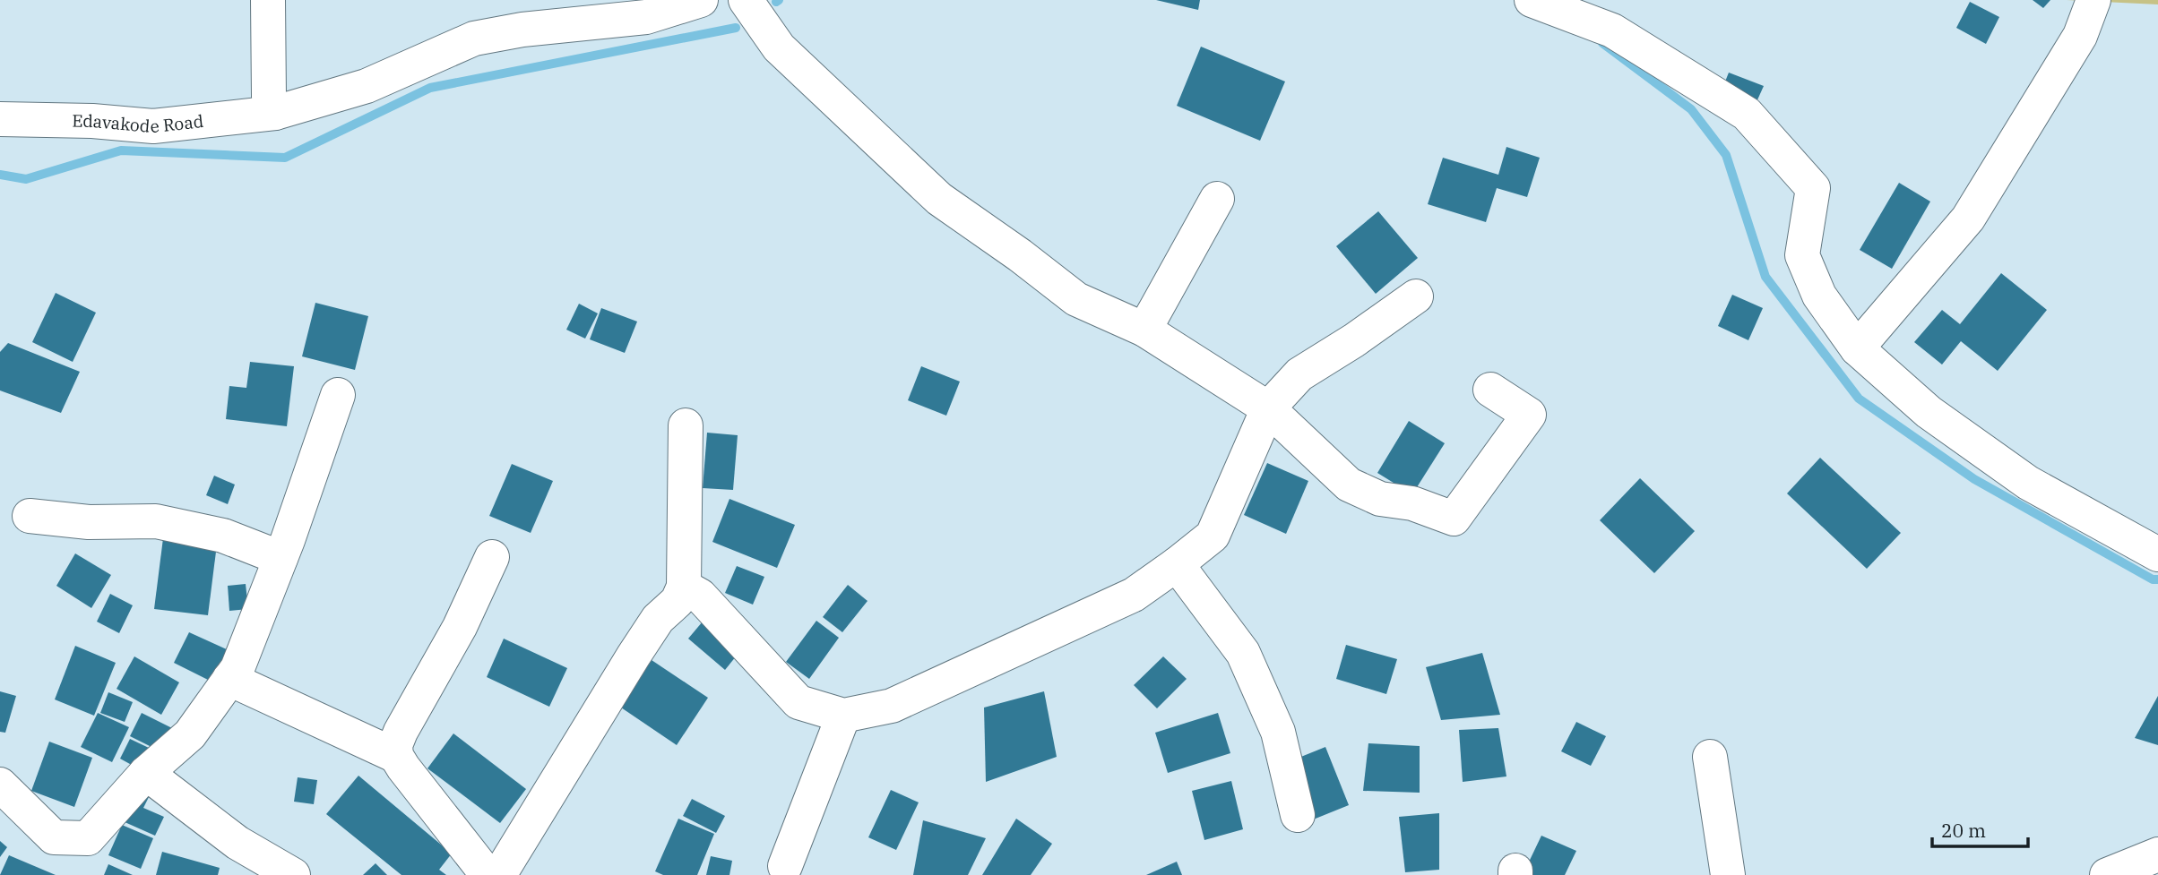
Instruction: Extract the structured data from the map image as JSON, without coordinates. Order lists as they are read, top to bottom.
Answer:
{
  "streets": {
    "street": ["Edavakode Road"]
  },
  "scale_bar": "20 m"
}
